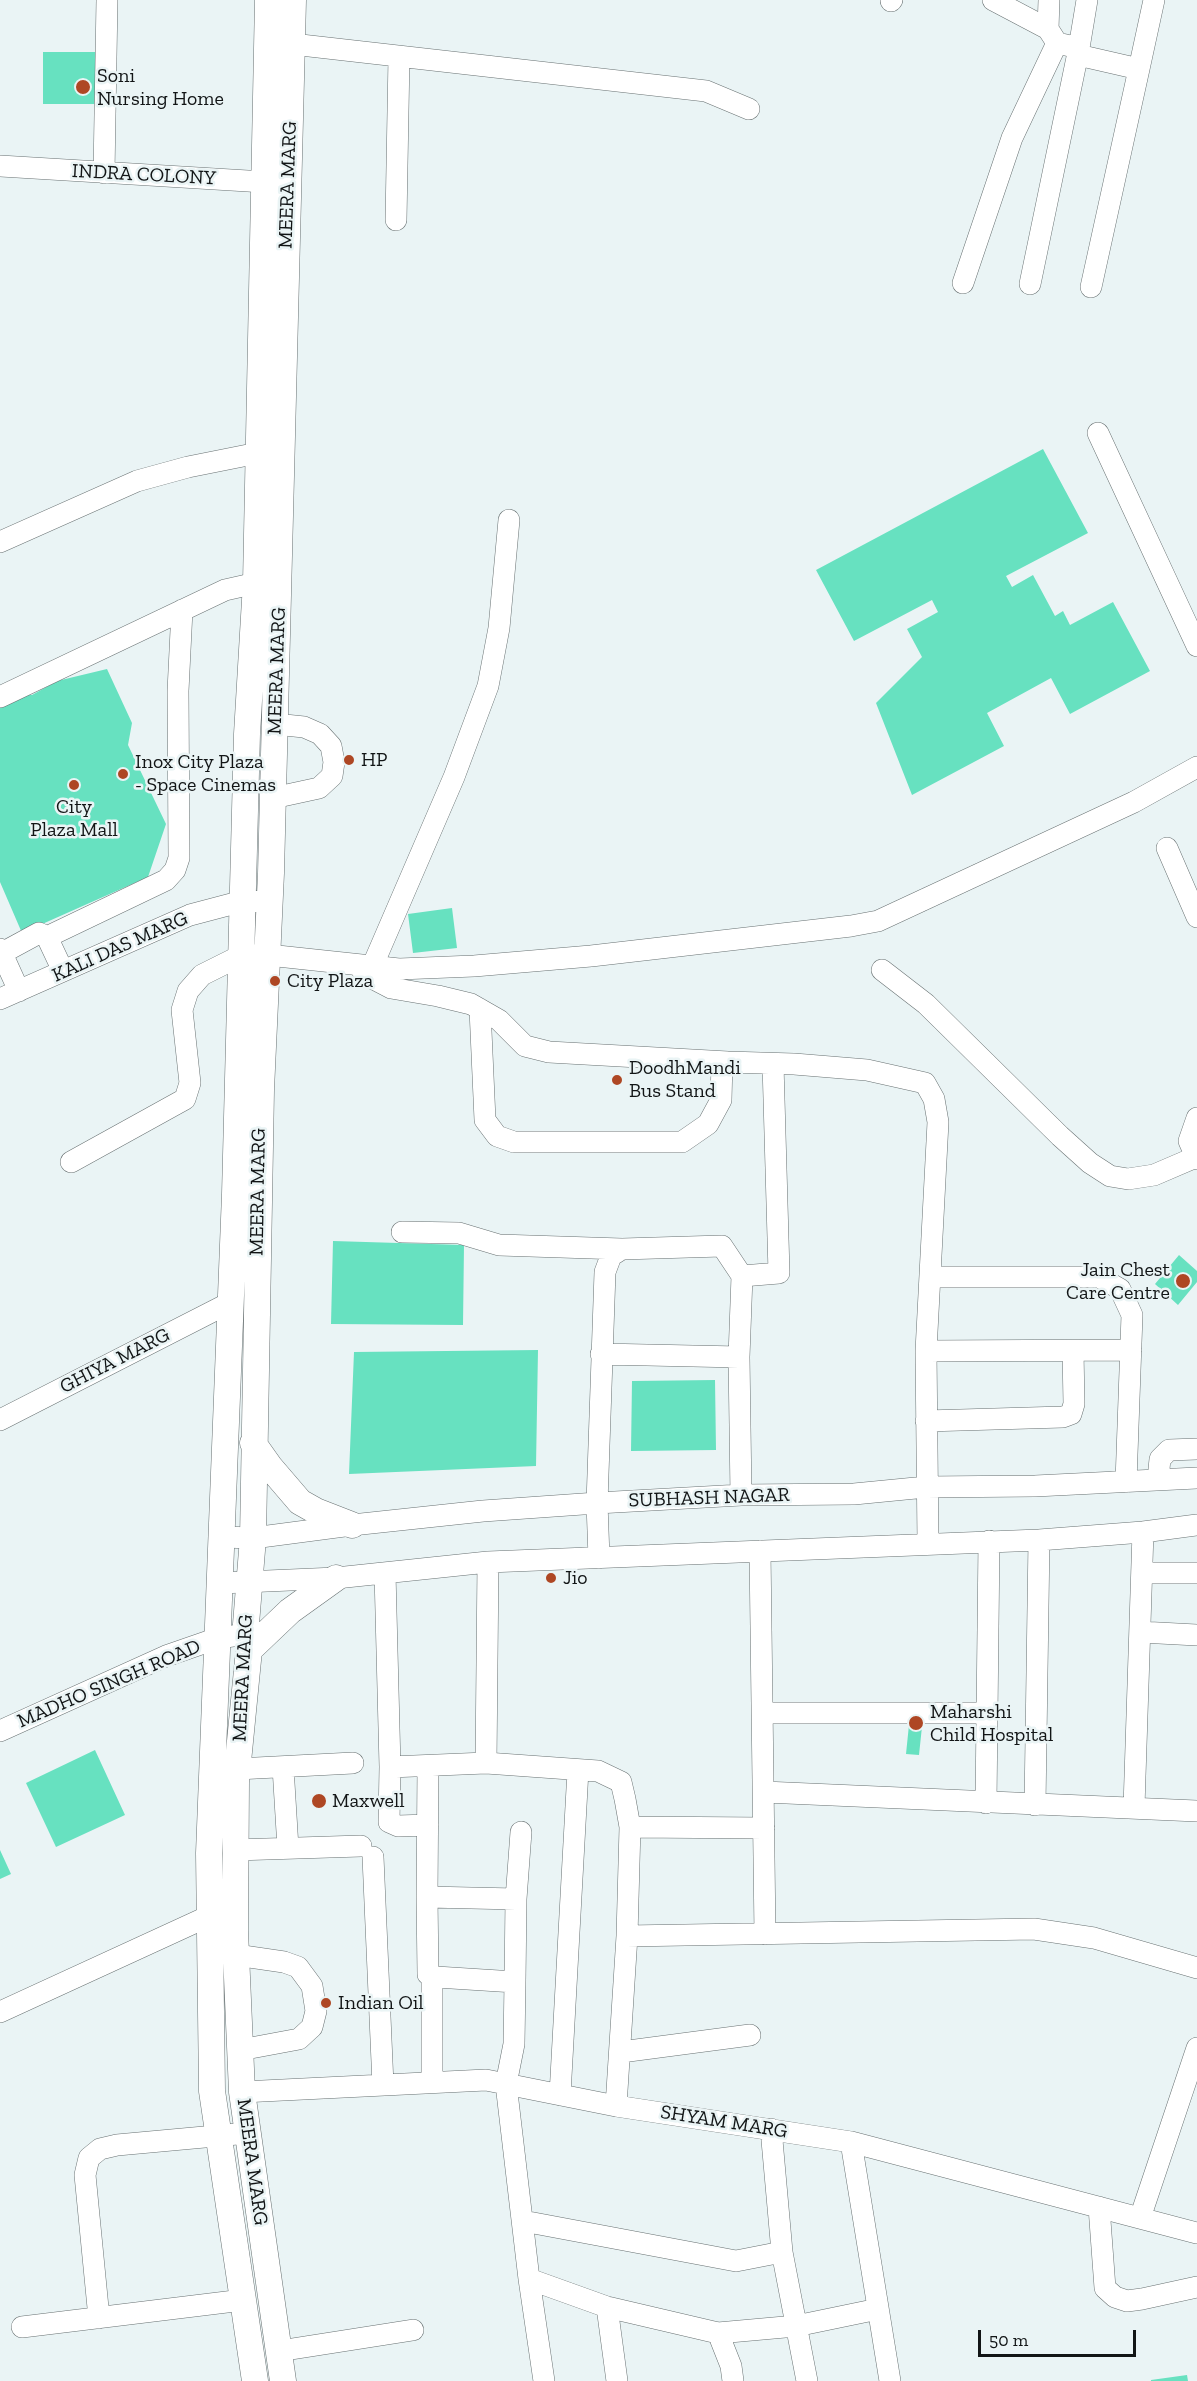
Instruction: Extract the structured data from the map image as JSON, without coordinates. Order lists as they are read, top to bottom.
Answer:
{
  "streets": {
    "main road": ["MEERA MARG"],
    "street": [
      "INDRA COLONY",
      "KALI DAS MARG",
      "GHIYA MARG",
      "SUBHASH NAGAR",
      "MADHO SINGH ROAD",
      "SHYAM MARG"
    ]
  },
  "crossings": [
    ["INDRA COLONY", "MEERA MARG"],
    ["MEERA MARG", "KALI DAS MARG"],
    ["MEERA MARG", "GHIYA MARG"],
    ["MEERA MARG", "SUBHASH NAGAR"],
    ["MEERA MARG", "MADHO SINGH ROAD"],
    ["MEERA MARG", "SHYAM MARG"]
  ],
  "places": [
    "Soni Nursing Home",
    "HP",
    "Inox City Plaza - Space Cinemas",
    "City Plaza Mall",
    "City Plaza",
    "DoodhMandi Bus Stand",
    "Jain Chest Care Centre",
    "Jio",
    "Maharshi Child Hospital",
    "Maxwell",
    "Indian Oil"
  ],
  "scale_bar": "50 m"
}
